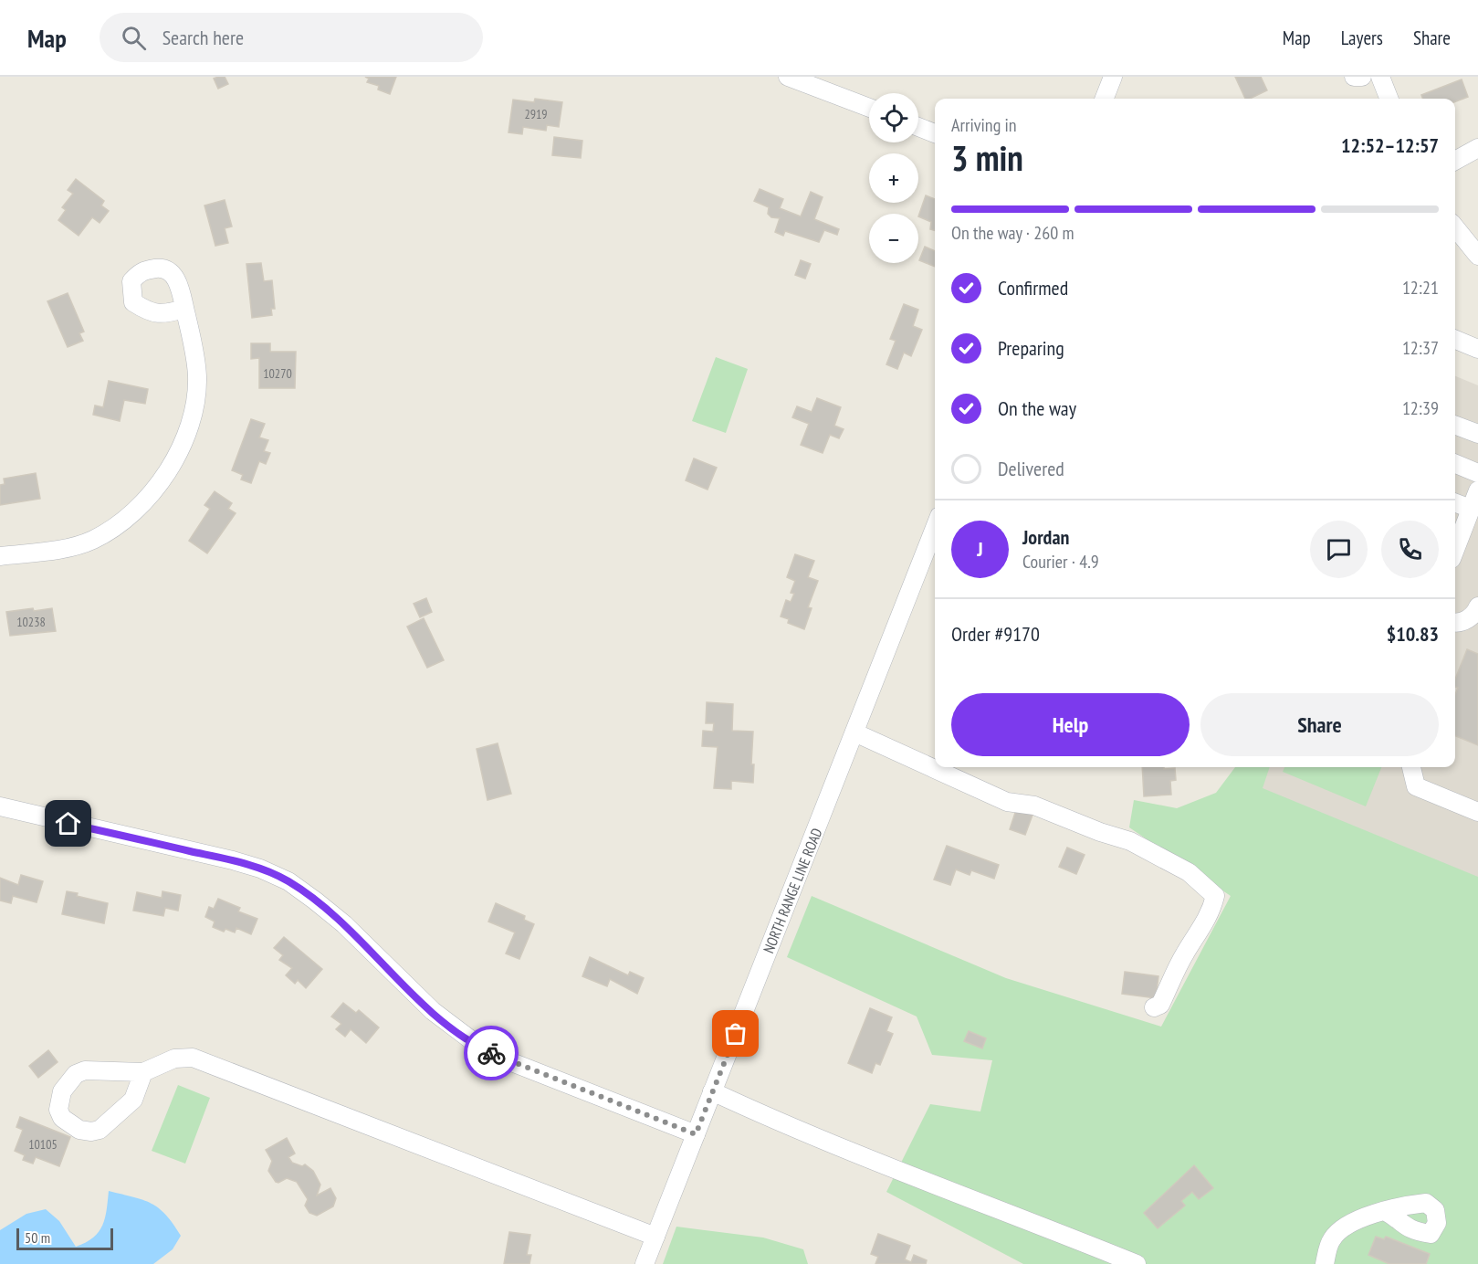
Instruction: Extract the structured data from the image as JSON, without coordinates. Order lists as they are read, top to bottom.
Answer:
{
  "streets": {
    "street": ["NORTH RANGE LINE ROAD"]
  },
  "house_numbers": [
    "2919",
    "10270",
    "10238",
    "10105"
  ],
  "scale_bar": "50 m",
  "page": {
    "header": "Map",
    "search": "Search here",
    "nav": ["Map", "Layers", "Share"],
    "map_buttons": ["+", "−"],
    "heading": ["3 min", "Arriving in", "12:52–12:57"],
    "panel": [
      "Jordan",
      "Courier · 4.9",
      "Order #9170",
      "$10.83"
    ],
    "bar": "On the way · 260 m",
    "list": [
      ["Confirmed", "12:21"],
      ["Preparing", "12:37"],
      ["On the way", "12:39"],
      "Delivered"
    ],
    "round": "J",
    "buttons": ["Help", "Share"],
    "scale": "50 m"
  }
}
